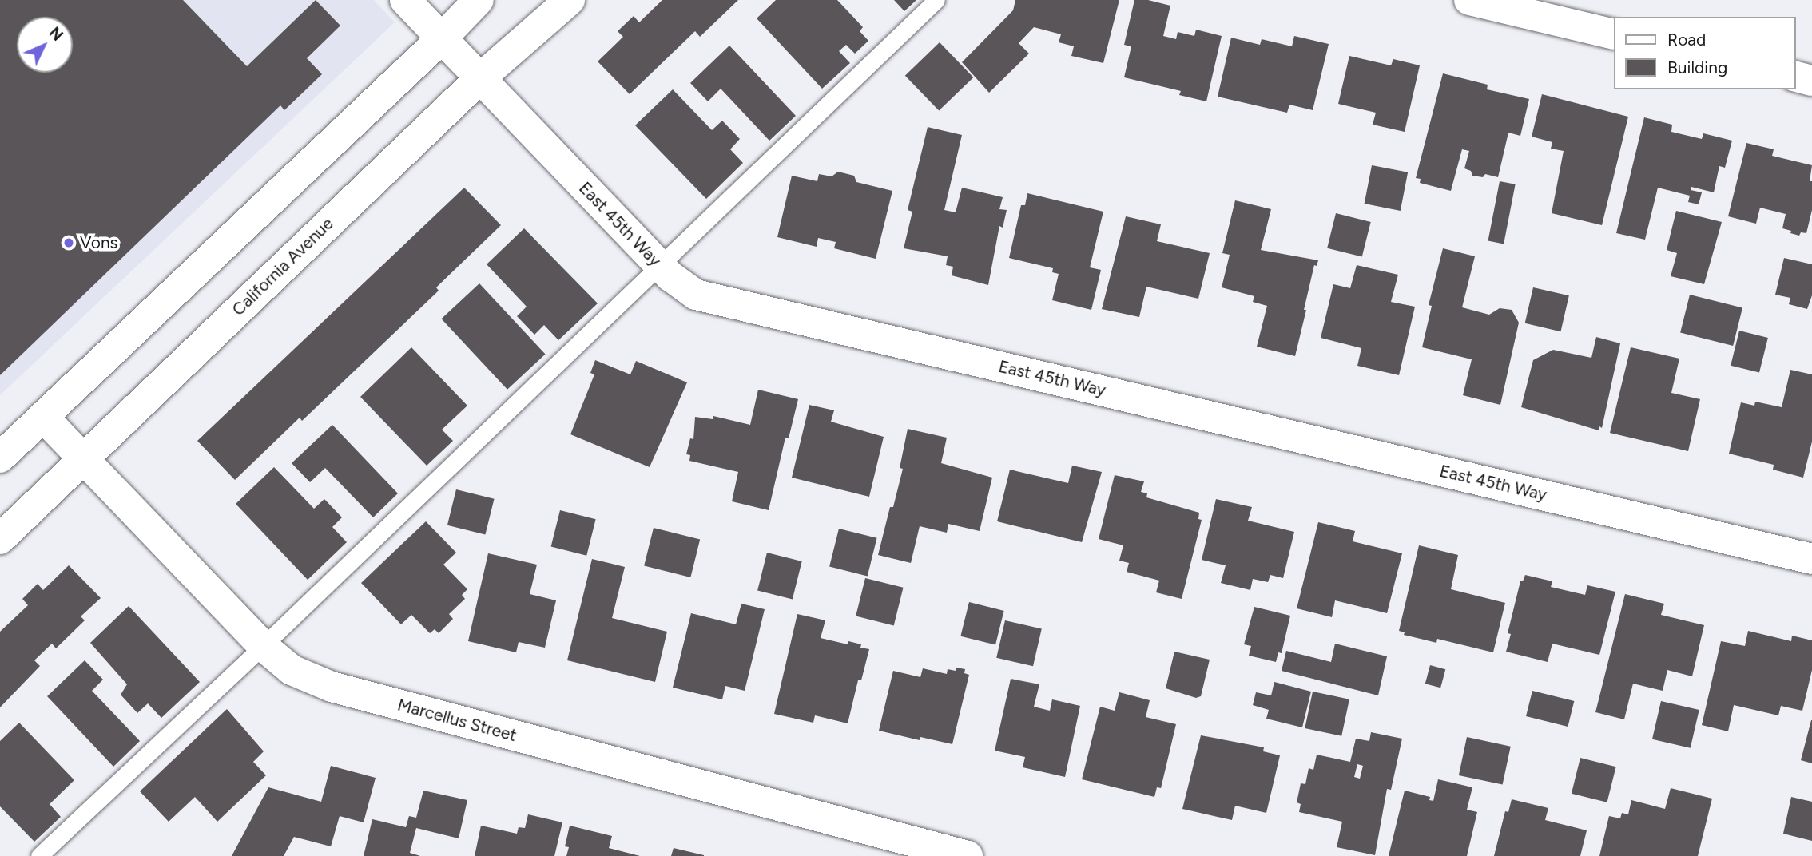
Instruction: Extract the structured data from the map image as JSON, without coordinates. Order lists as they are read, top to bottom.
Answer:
{
  "streets": {
    "street": ["East 45th Way", "California Avenue", "Marcellus Street"]
  },
  "crossings": [
    ["East 45th Way", "California Avenue"],
    ["California Avenue", "Marcellus Street"]
  ],
  "places": ["Vons"],
  "legend": ["Road", "Building"],
  "north": "top right"
}
